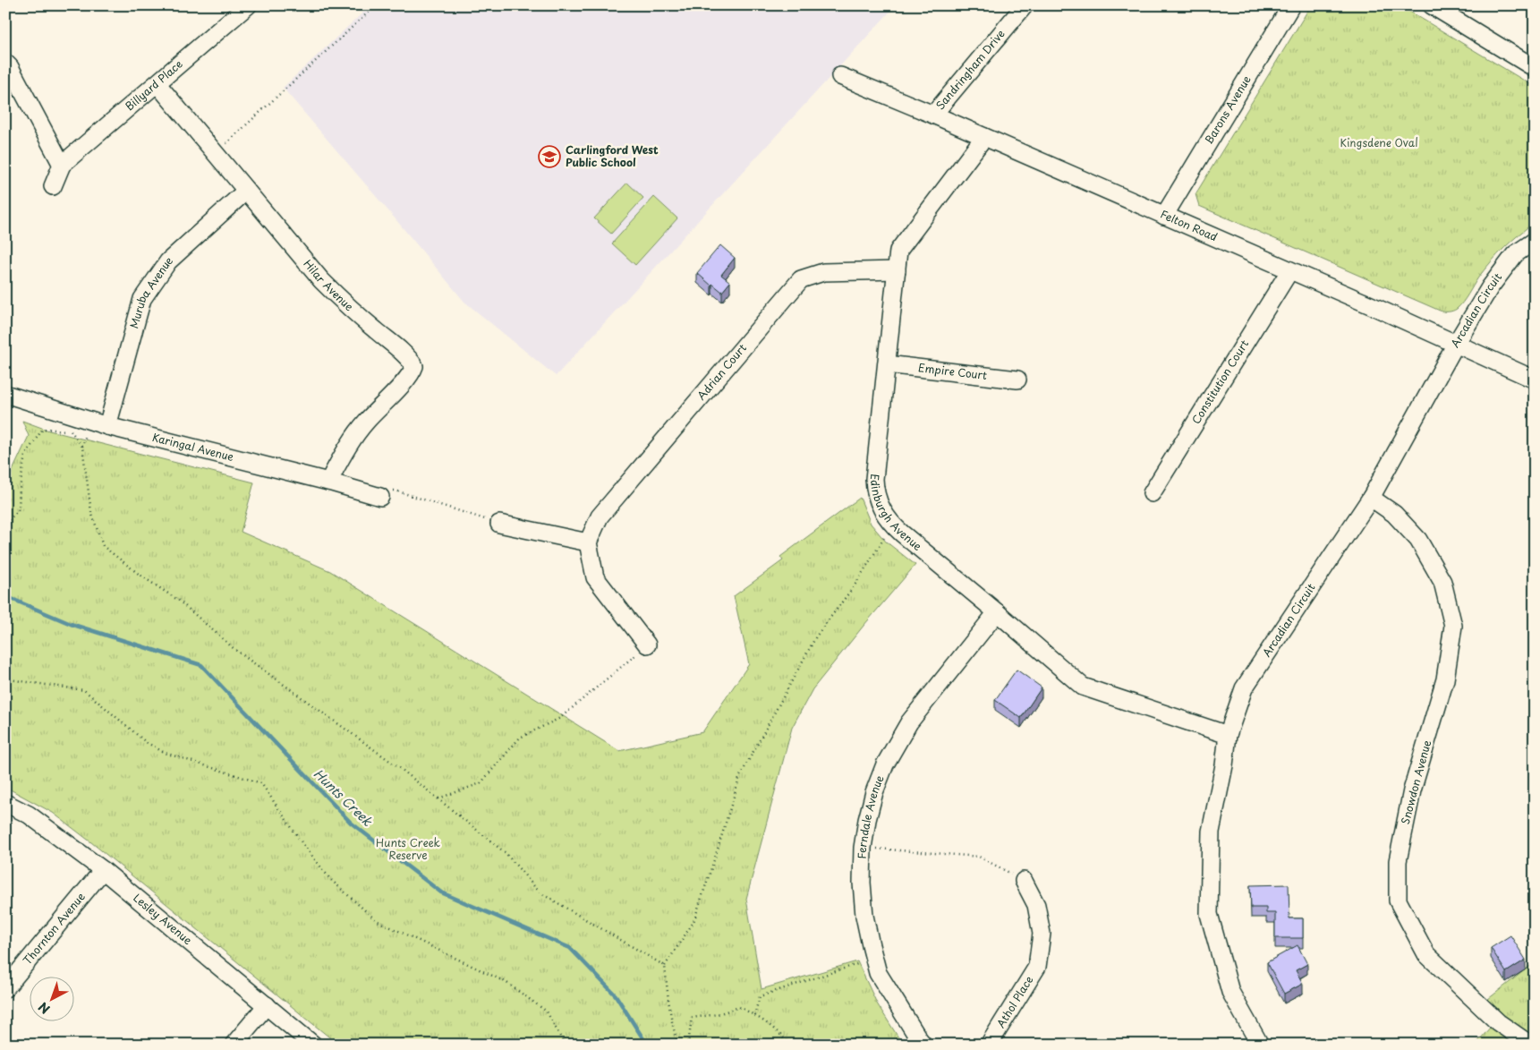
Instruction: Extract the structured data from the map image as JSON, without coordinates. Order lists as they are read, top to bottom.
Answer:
{
  "streets": {
    "street": [
      "Sandringham Drive",
      "Billyard Place",
      "Barons Avenue",
      "Felton Road",
      "Hilar Avenue",
      "Muruba Avenue",
      "Arcadian Circuit",
      "Adrian Court",
      "Empire Court",
      "Constitution Court",
      "Karingal Avenue",
      "Edinburgh Avenue",
      "Snowdon Avenue",
      "Ferndale Avenue",
      "Lesley Avenue",
      "Thornton Avenue",
      "Athol Place"
    ]
  },
  "crossings": [
    ["Sandringham Drive", "Felton Road"],
    ["Billyard Place", "Hilar Avenue"],
    ["Barons Avenue", "Felton Road"],
    ["Felton Road", "Arcadian Circuit"],
    ["Felton Road", "Constitution Court"],
    ["Felton Road", "Edinburgh Avenue"],
    ["Hilar Avenue", "Muruba Avenue"],
    ["Hilar Avenue", "Karingal Avenue"],
    ["Muruba Avenue", "Karingal Avenue"],
    ["Arcadian Circuit", "Edinburgh Avenue"],
    ["Arcadian Circuit", "Snowdon Avenue"],
    ["Adrian Court", "Edinburgh Avenue"],
    ["Empire Court", "Edinburgh Avenue"],
    ["Edinburgh Avenue", "Ferndale Avenue"],
    ["Lesley Avenue", "Thornton Avenue"]
  ],
  "water": ["Hunts Creek"],
  "parks": ["Kingsdene Oval", "Hunts Creek Reserve"],
  "places": {
    "school or university": ["Carlingford West Public School"]
  },
  "north": "bottom left"
}
